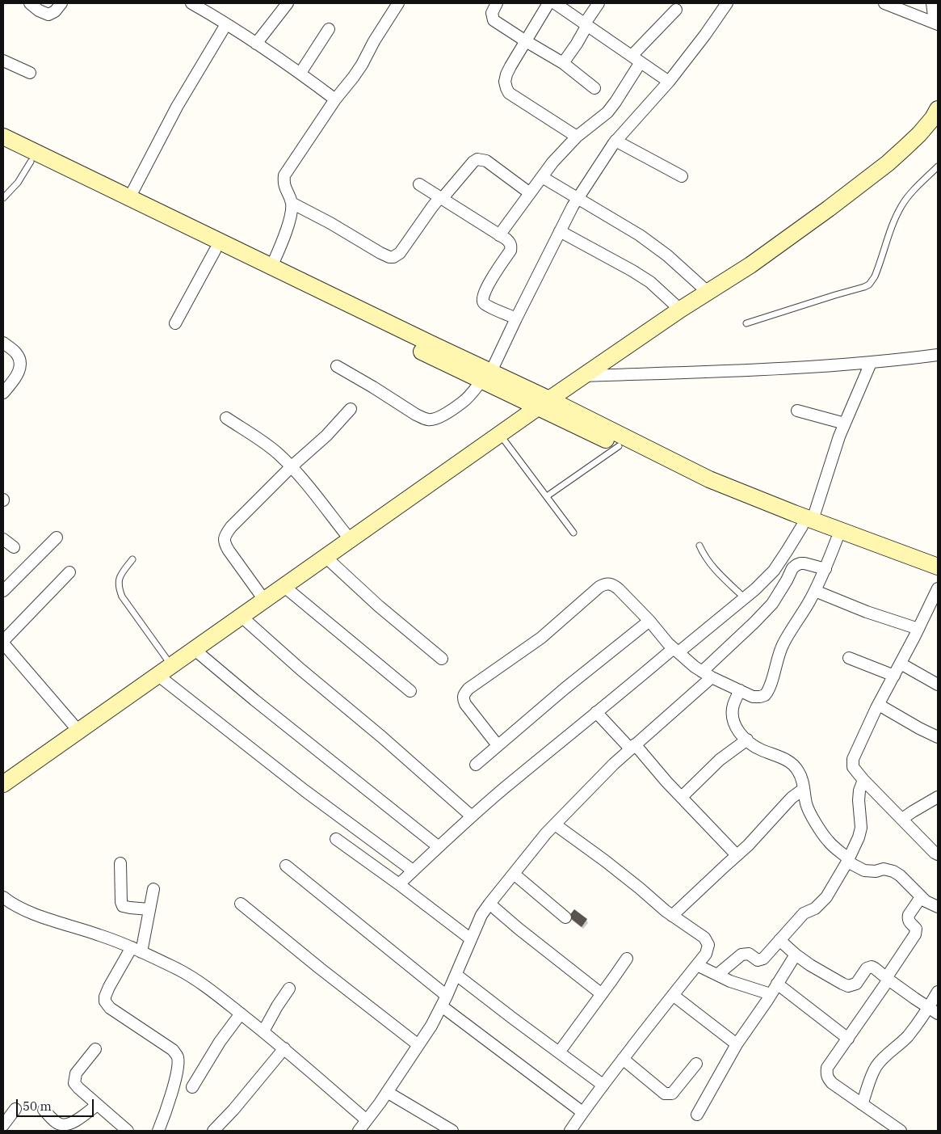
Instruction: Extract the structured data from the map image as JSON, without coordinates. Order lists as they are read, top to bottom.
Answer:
{
  "scale_bar": "50 m"
}
